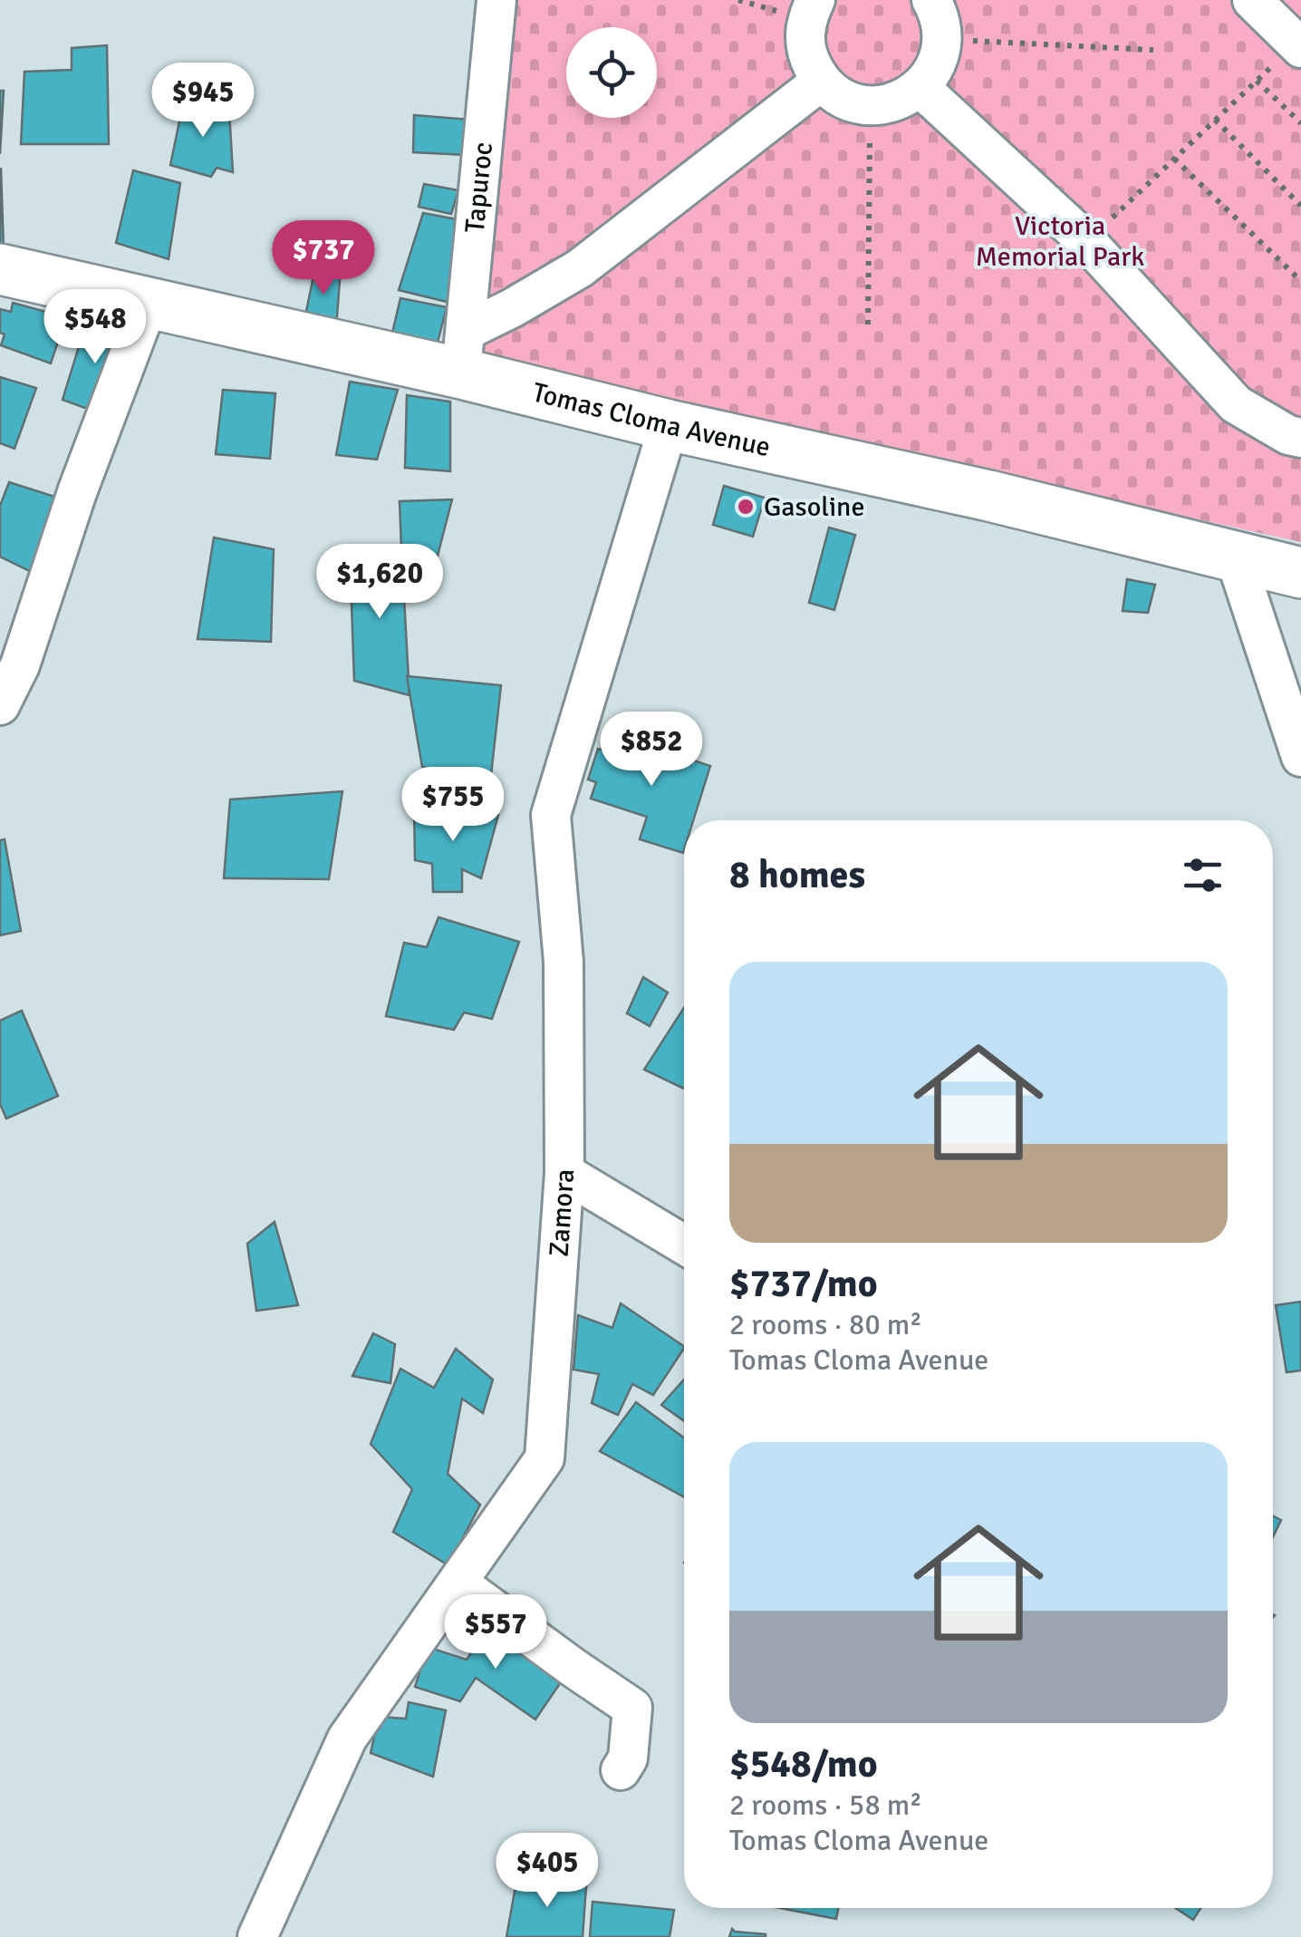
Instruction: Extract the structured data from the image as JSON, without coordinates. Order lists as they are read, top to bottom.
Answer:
{
  "streets": {
    "main road": ["Tomas Cloma Avenue"],
    "street": ["Tapuroc", "Zamora"]
  },
  "crossings": [
    ["Tapuroc", "Tomas Cloma Avenue"],
    ["Tomas Cloma Avenue", "Zamora"]
  ],
  "parks": ["Victoria Memorial Park"],
  "places": ["Gasoline"],
  "page": {
    "price": [
      "$945",
      "$737",
      "$548",
      "$1,620",
      "$852",
      "$755",
      "$557",
      "$405"
    ],
    "heading": "8 homes",
    "list": [
      {
        "name": "$737/mo",
        "note": "2 rooms · 80 m² · Tomas Cloma Avenue"
      },
      {
        "name": "$548/mo",
        "note": "2 rooms · 58 m² · Tomas Cloma Avenue"
      }
    ]
  }
}
